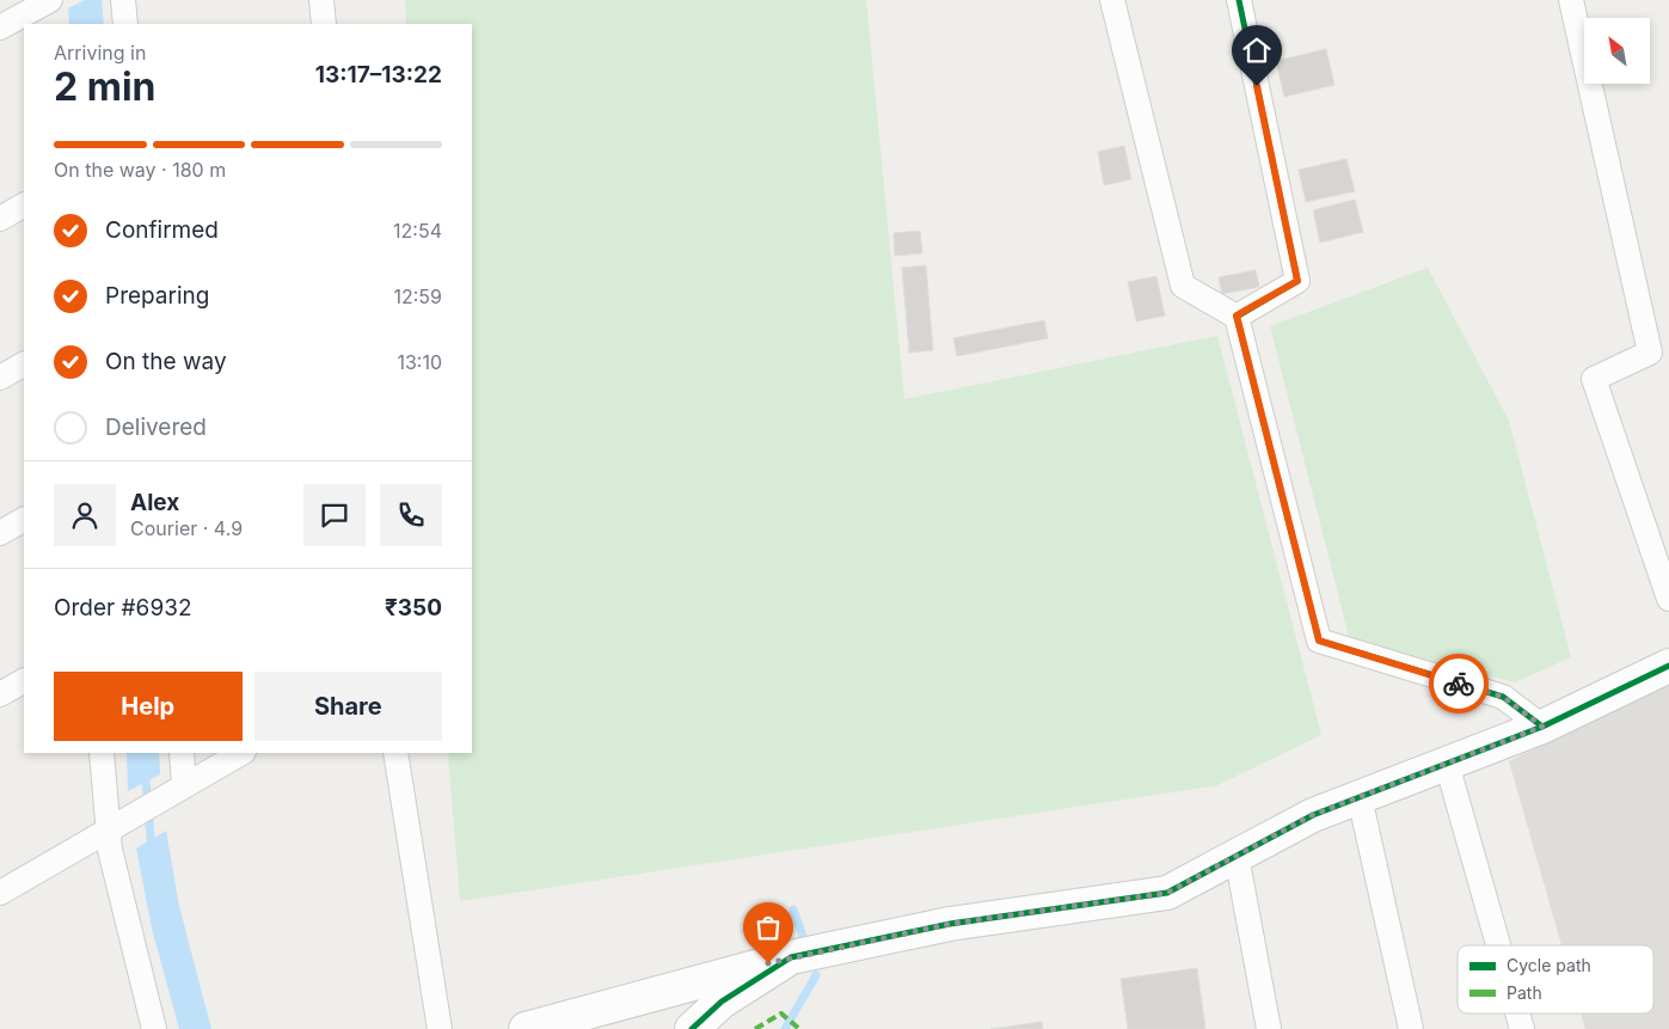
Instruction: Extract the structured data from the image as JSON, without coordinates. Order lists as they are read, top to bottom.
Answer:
{
  "legend": ["Cycle path", "Path"],
  "north": "top left",
  "page": {
    "heading": ["2 min", "Arriving in", "13:17–13:22"],
    "panel": [
      "Alex",
      "Courier · 4.9",
      "Order #6932",
      "₹350"
    ],
    "bar": "On the way · 180 m",
    "list": [
      ["Confirmed", "12:54"],
      ["Preparing", "12:59"],
      ["On the way", "13:10"],
      "Delivered"
    ],
    "buttons": ["Help", "Share"]
  }
}
